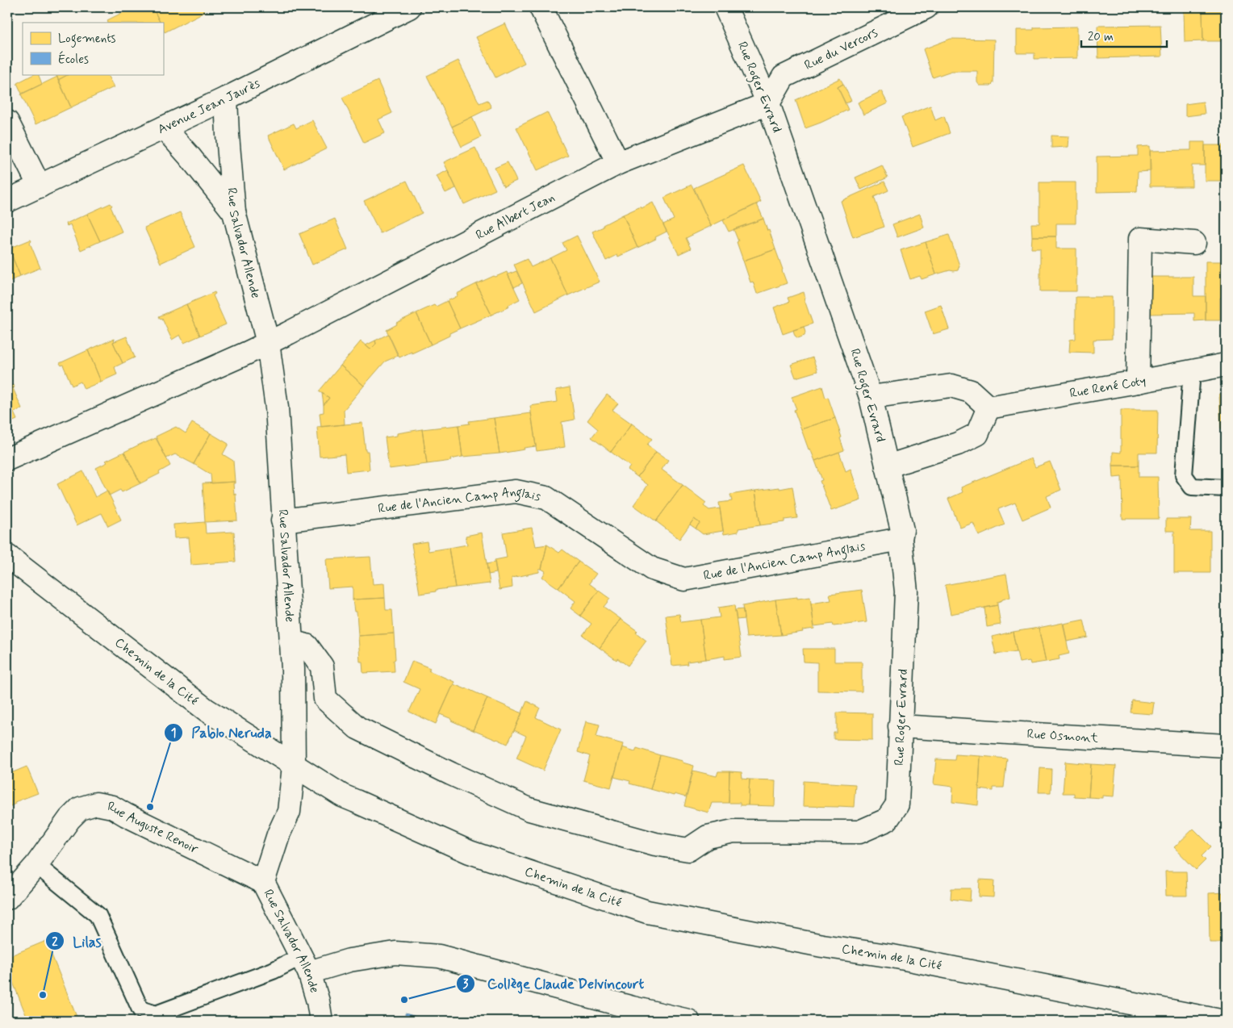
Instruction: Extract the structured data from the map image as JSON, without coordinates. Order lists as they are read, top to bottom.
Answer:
{
  "streets": {
    "street": [
      "Rue du Vercors",
      "Rue Roger Evrard",
      "Avenue Jean Jaurès",
      "Rue Albert Jean",
      "Rue Salvador Allende",
      "Rue René Coty",
      "Rue de l'Ancien Camp Anglais",
      "Chemin de la Cité",
      "Rue Osmont",
      "Rue Auguste Renoir"
    ]
  },
  "crossings": [
    ["Rue du Vercors", "Rue Roger Evrard"],
    ["Rue du Vercors", "Rue Albert Jean"],
    ["Rue Roger Evrard", "Rue Albert Jean"],
    ["Rue Roger Evrard", "Rue Salvador Allende"],
    ["Rue Roger Evrard", "Rue de l'Ancien Camp Anglais"],
    ["Rue Roger Evrard", "Rue Osmont"],
    ["Avenue Jean Jaurès", "Rue Salvador Allende"],
    ["Rue Albert Jean", "Rue Salvador Allende"],
    ["Rue Salvador Allende", "Rue de l'Ancien Camp Anglais"],
    ["Rue Salvador Allende", "Chemin de la Cité"],
    ["Rue Salvador Allende", "Rue Auguste Renoir"]
  ],
  "places": ["Pablo Neruda", "Lilas", "Collège Claude Delvincourt"],
  "legend": ["Logements", "Écoles"],
  "scale_bar": "20 m"
}
